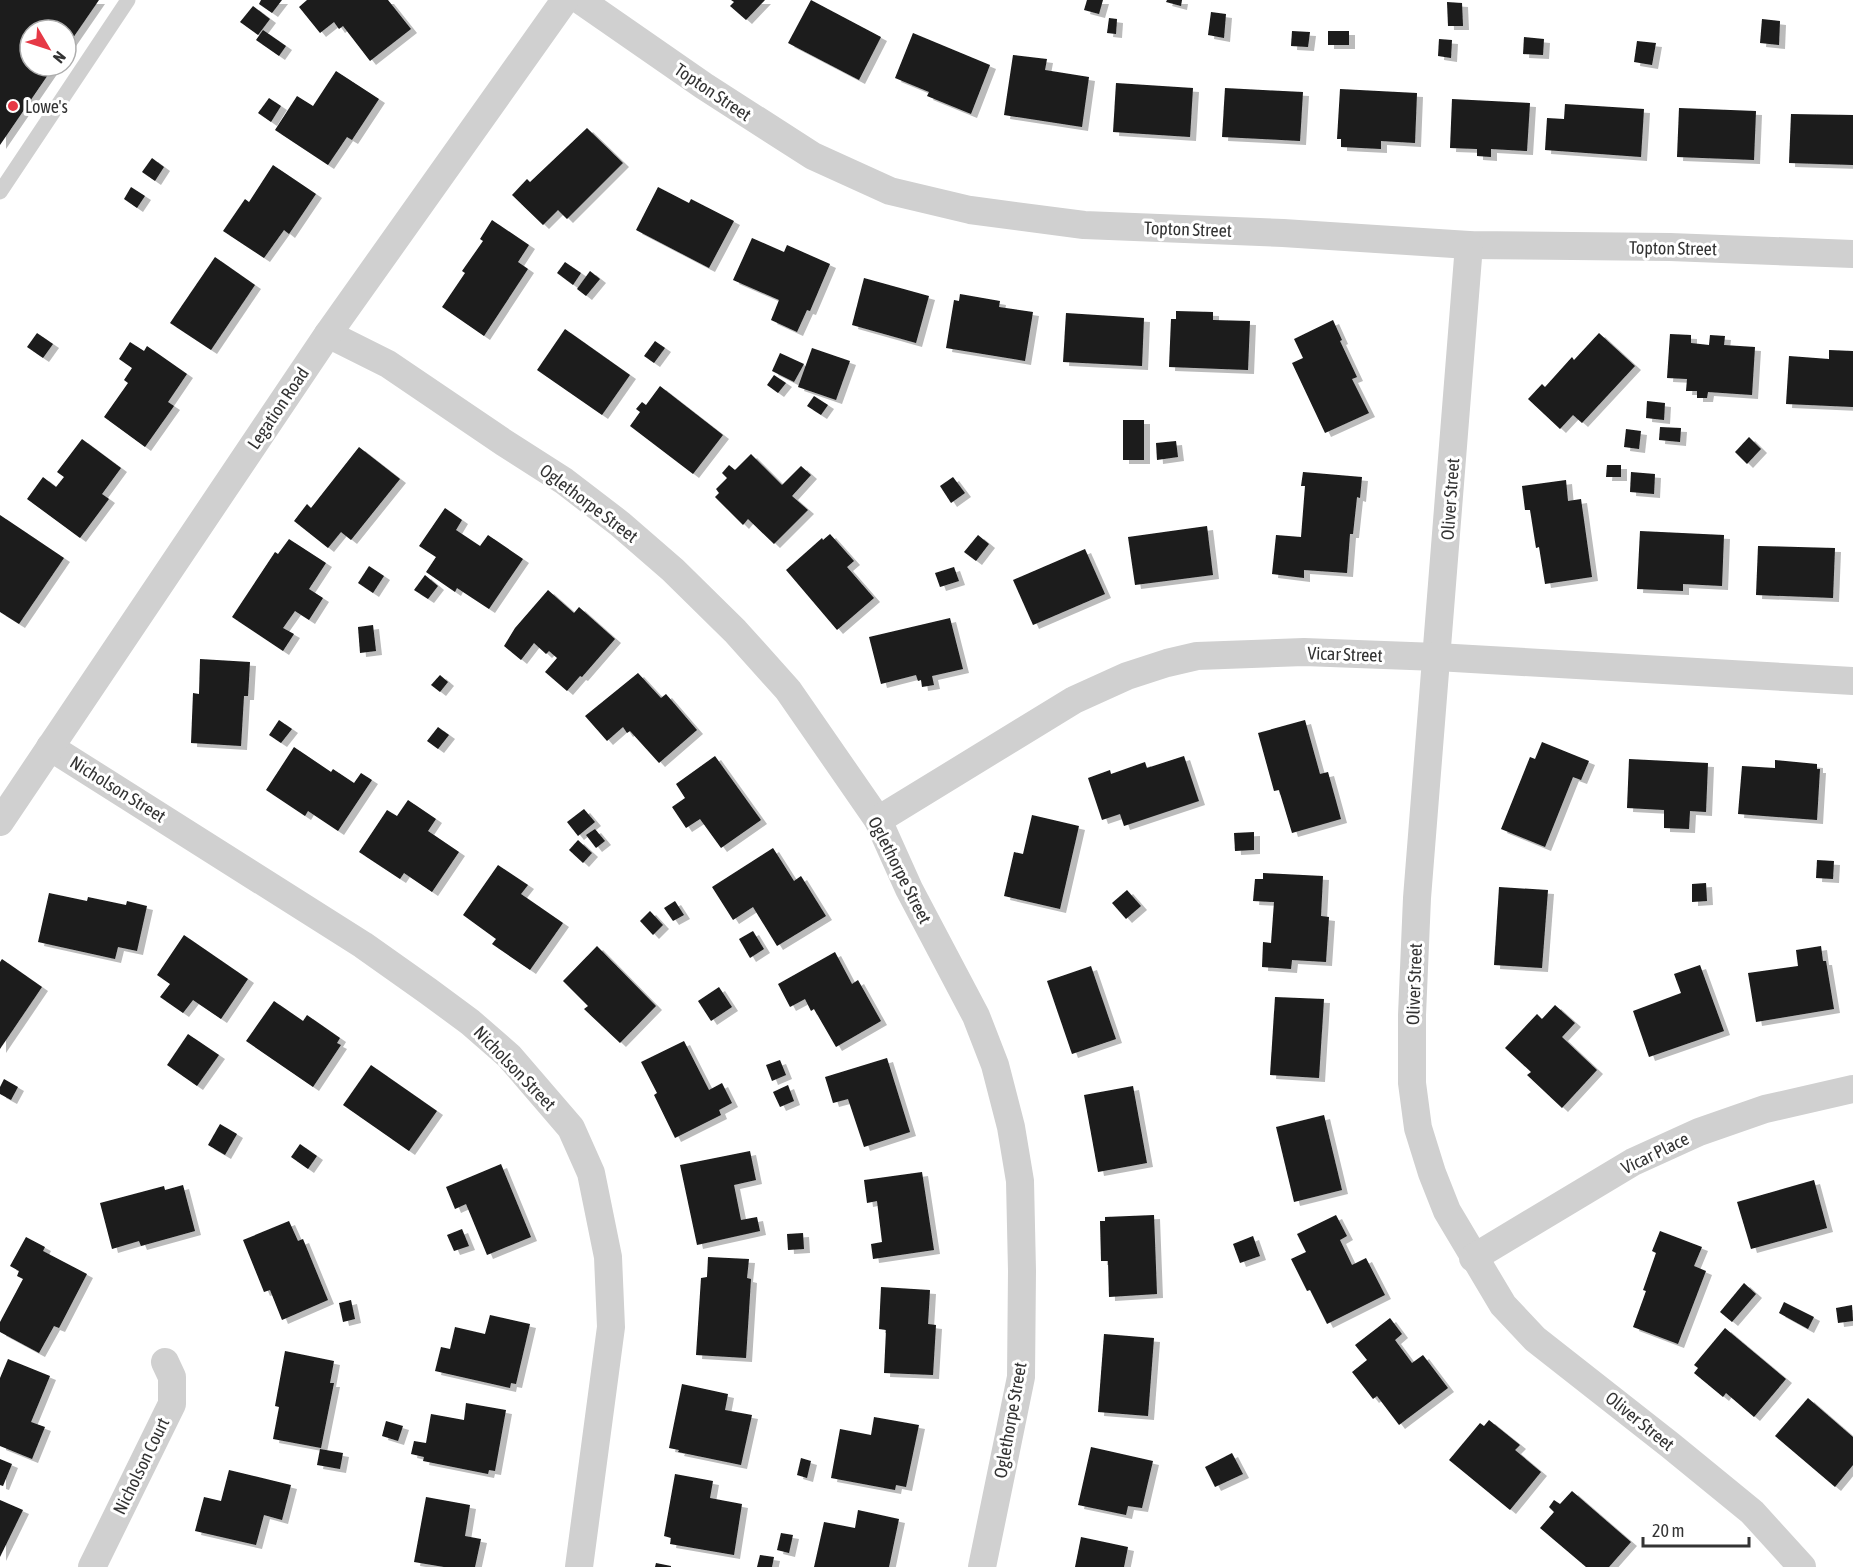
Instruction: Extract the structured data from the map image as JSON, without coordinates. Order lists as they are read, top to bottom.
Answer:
{
  "streets": {
    "street": [
      "Topton Street",
      "Legation Road",
      "Oliver Street",
      "Oglethorpe Street",
      "Vicar Street",
      "Nicholson Street",
      "Vicar Place",
      "Nicholson Court"
    ]
  },
  "crossings": [
    ["Topton Street", "Oliver Street"],
    ["Legation Road", "Oglethorpe Street"],
    ["Legation Road", "Nicholson Street"],
    ["Oliver Street", "Vicar Street"],
    ["Oliver Street", "Vicar Place"],
    ["Oglethorpe Street", "Vicar Street"]
  ],
  "places": ["Lowe's"],
  "scale_bar": "20 m",
  "north": "bottom right"
}
